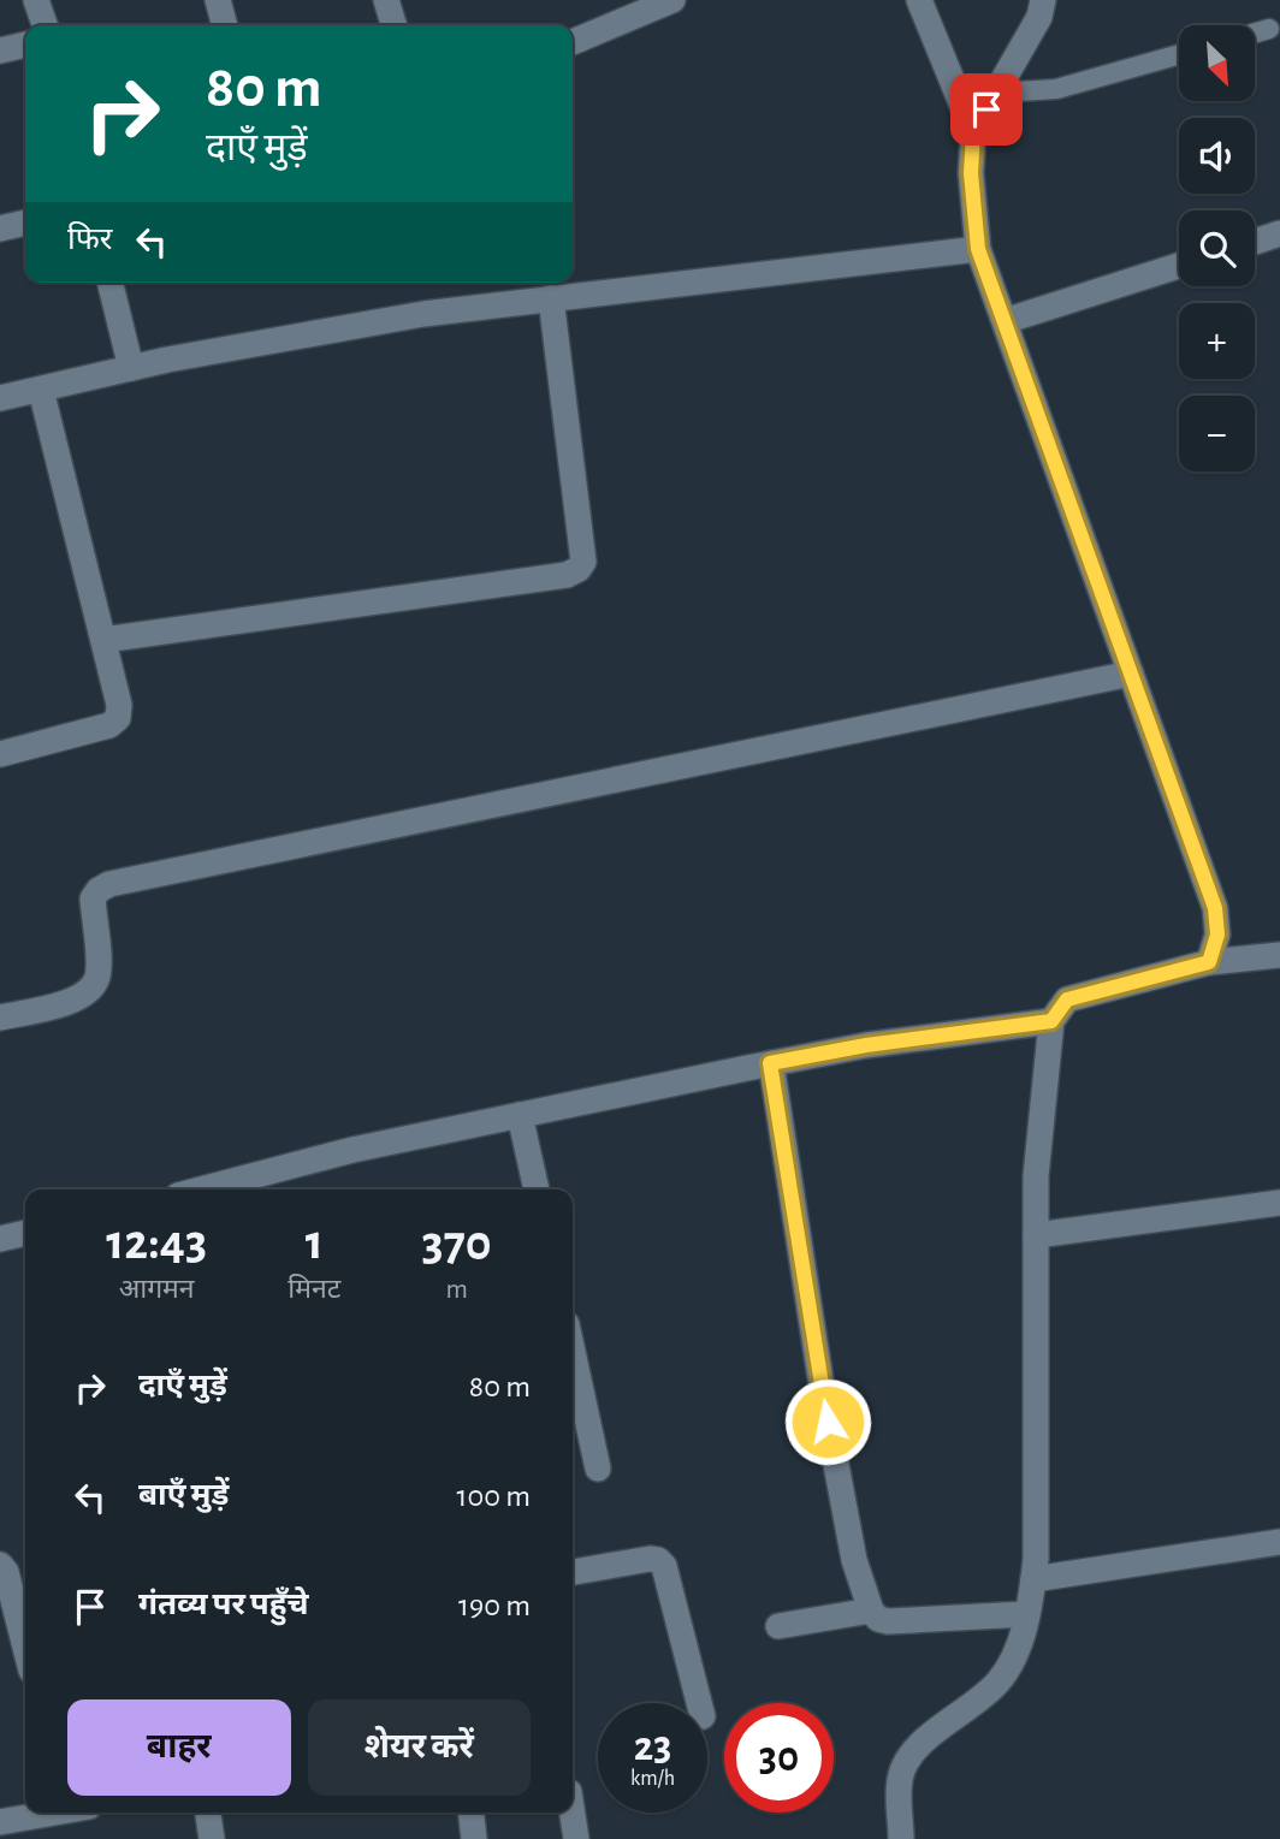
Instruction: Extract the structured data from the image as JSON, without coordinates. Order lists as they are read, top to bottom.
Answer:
{
  "north": "bottom right",
  "page": {
    "map_buttons": ["+", "−"],
    "turn": ["80 m", "दाएँ मुड़ें"],
    "then": "फिर",
    "eta": [
      "12:43",
      "आगमन",
      "1",
      "मिनट",
      "370",
      "m"
    ],
    "list": [
      {
        "name": "दाएँ मुड़ें",
        "value": "80 m"
      },
      {
        "name": "बाएँ मुड़ें",
        "value": "100 m"
      },
      {
        "name": "गंतव्य पर पहुँचे",
        "value": "190 m"
      }
    ],
    "buttons": ["बाहर", "शेयर करें"],
    "speed": "23 km/h",
    "limit": "30"
  }
}
